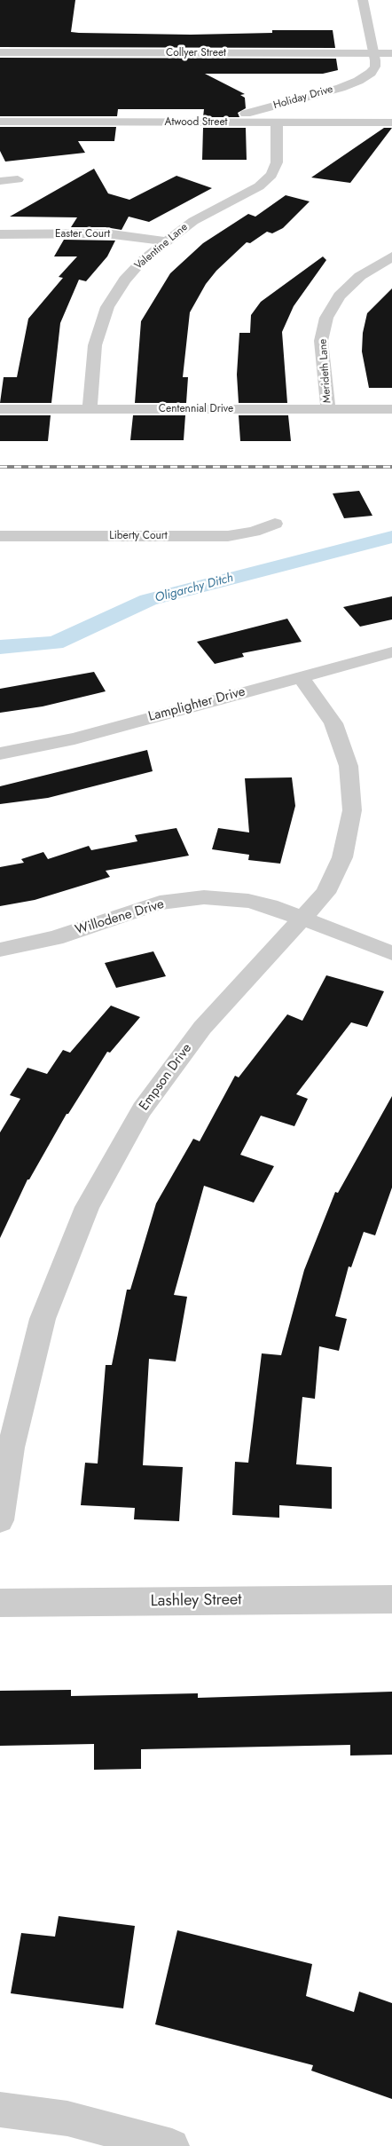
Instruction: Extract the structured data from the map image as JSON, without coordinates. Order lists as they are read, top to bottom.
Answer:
{
  "streets": {
    "street": [
      "Collyer Street",
      "Holiday Drive",
      "Atwood Street",
      "Easter Court",
      "Valentine Lane",
      "Merideth Lane",
      "Centennial Drive",
      "Liberty Court",
      "Lamplighter Drive",
      "Willodene Drive",
      "Empson Drive",
      "Lashley Street"
    ]
  },
  "crossings": [
    ["Collyer Street", "Holiday Drive"],
    ["Holiday Drive", "Atwood Street"],
    ["Atwood Street", "Valentine Lane"],
    ["Easter Court", "Valentine Lane"],
    ["Valentine Lane", "Centennial Drive"],
    ["Merideth Lane", "Centennial Drive"],
    ["Lamplighter Drive", "Empson Drive"],
    ["Willodene Drive", "Empson Drive"]
  ],
  "water": ["Oligarchy Ditch"]
}
